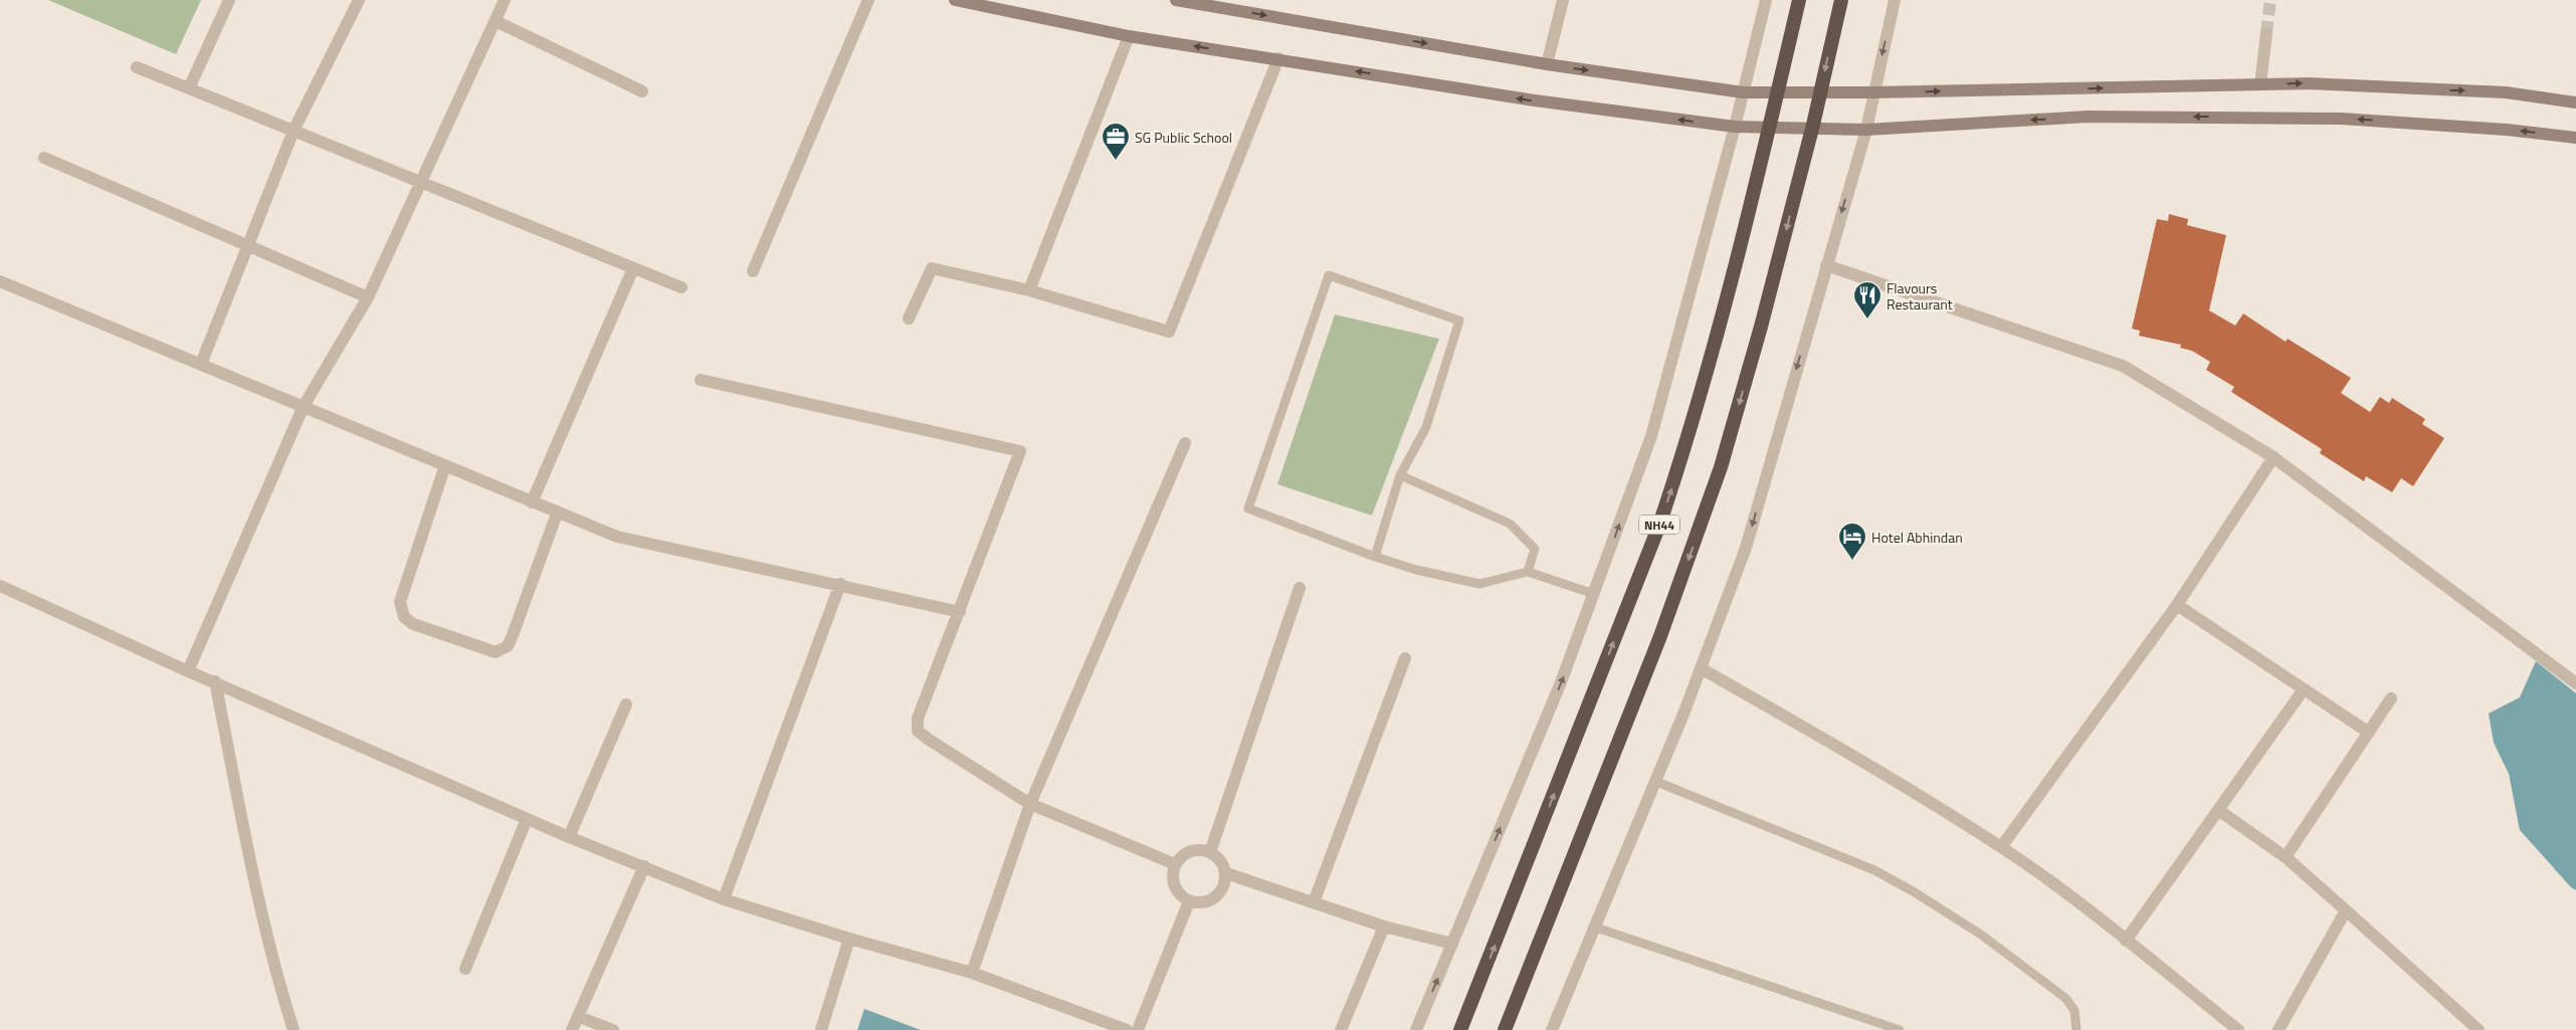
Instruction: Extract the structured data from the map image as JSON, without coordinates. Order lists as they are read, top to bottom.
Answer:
{
  "streets": {
    "highway": ["NH44"]
  },
  "places": {
    "office": ["SG Public School"],
    "restaurant": ["Flavours Restaurant"],
    "hotel": ["Hotel Abhindan"]
  }
}
